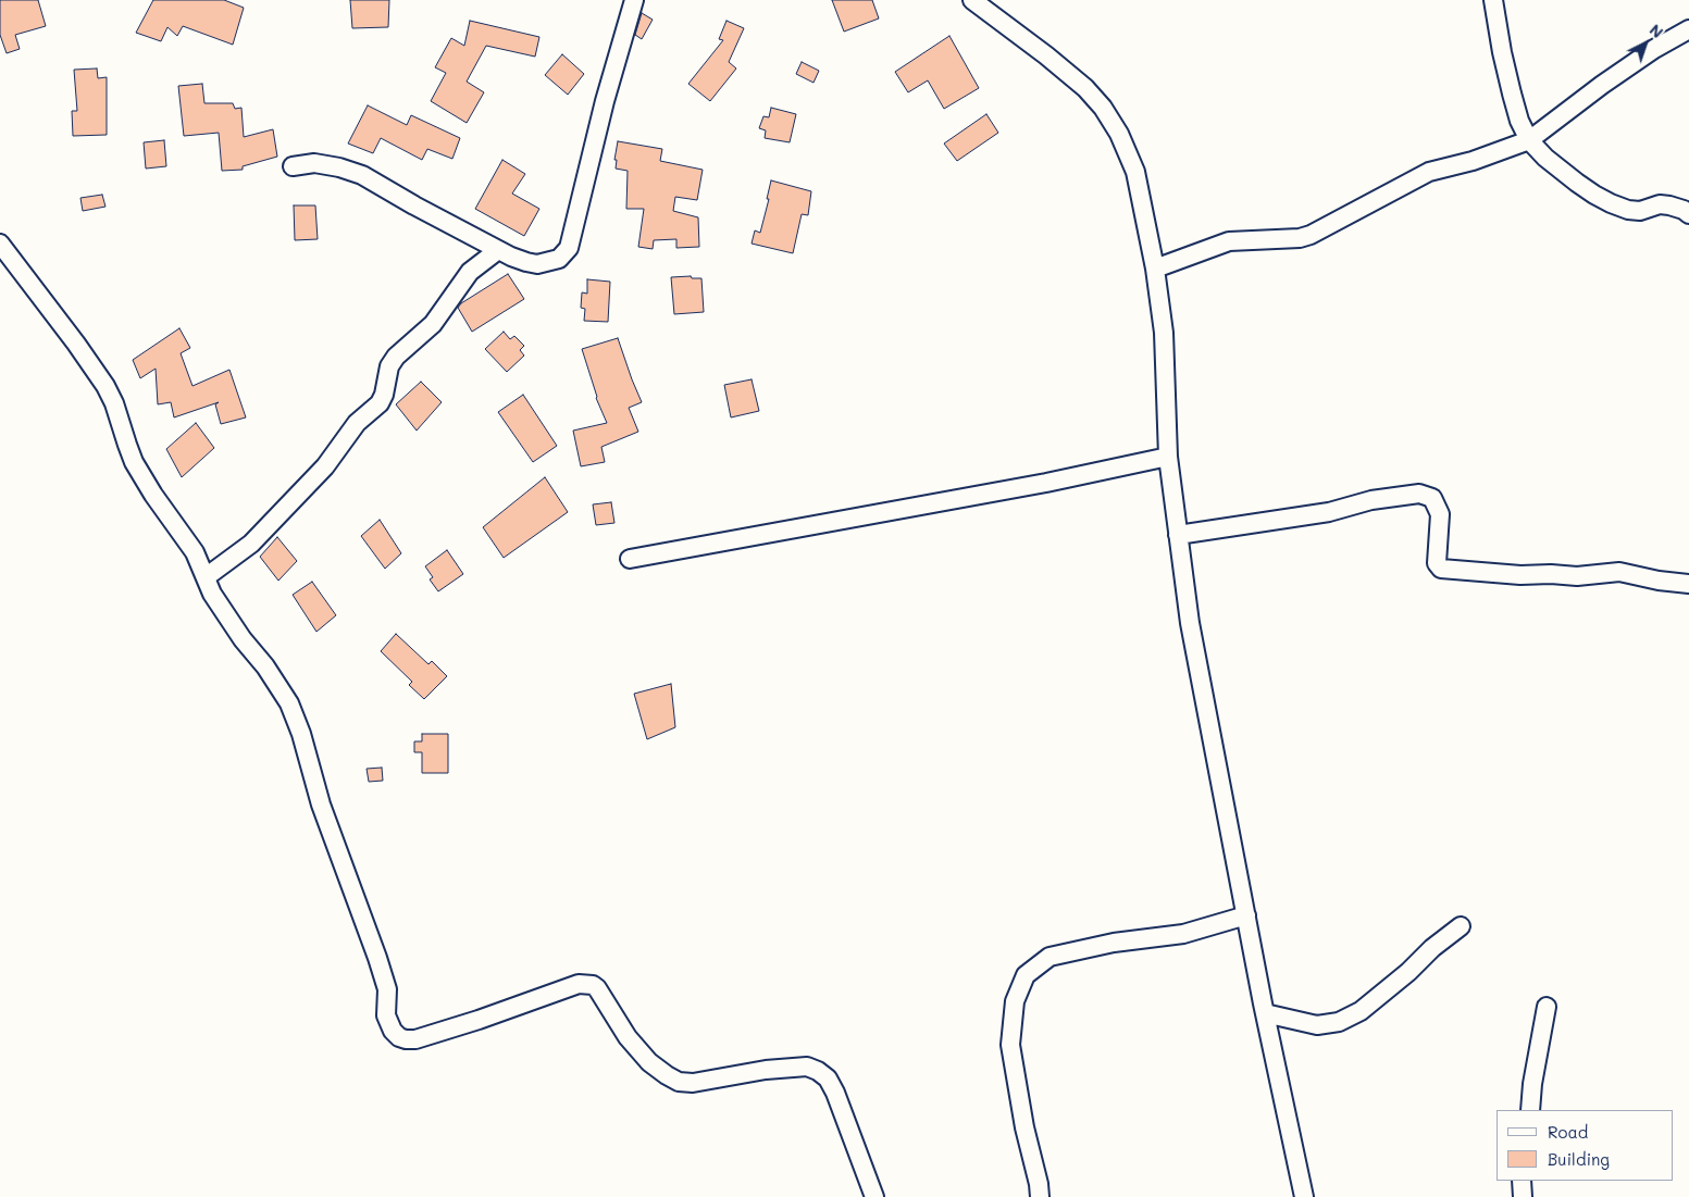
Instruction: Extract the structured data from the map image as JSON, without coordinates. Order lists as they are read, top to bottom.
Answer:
{
  "legend": ["Road", "Building"],
  "north": "top right"
}
